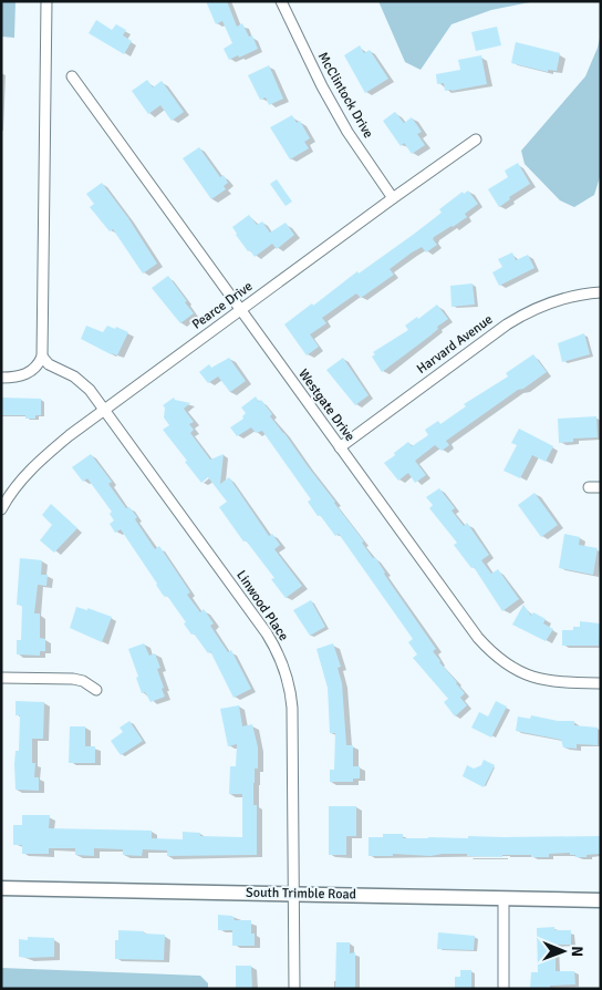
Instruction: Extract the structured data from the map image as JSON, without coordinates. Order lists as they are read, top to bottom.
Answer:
{
  "streets": {
    "main road": ["South Trimble Road"],
    "street": [
      "McClintock Drive",
      "Pearce Drive",
      "Harvard Avenue",
      "Westgate Drive",
      "Linwood Place"
    ]
  },
  "crossings": [
    ["McClintock Drive", "Pearce Drive"],
    ["Pearce Drive", "Westgate Drive"],
    ["Pearce Drive", "Linwood Place"],
    ["Harvard Avenue", "Westgate Drive"],
    ["Linwood Place", "South Trimble Road"]
  ],
  "north": "right"
}
